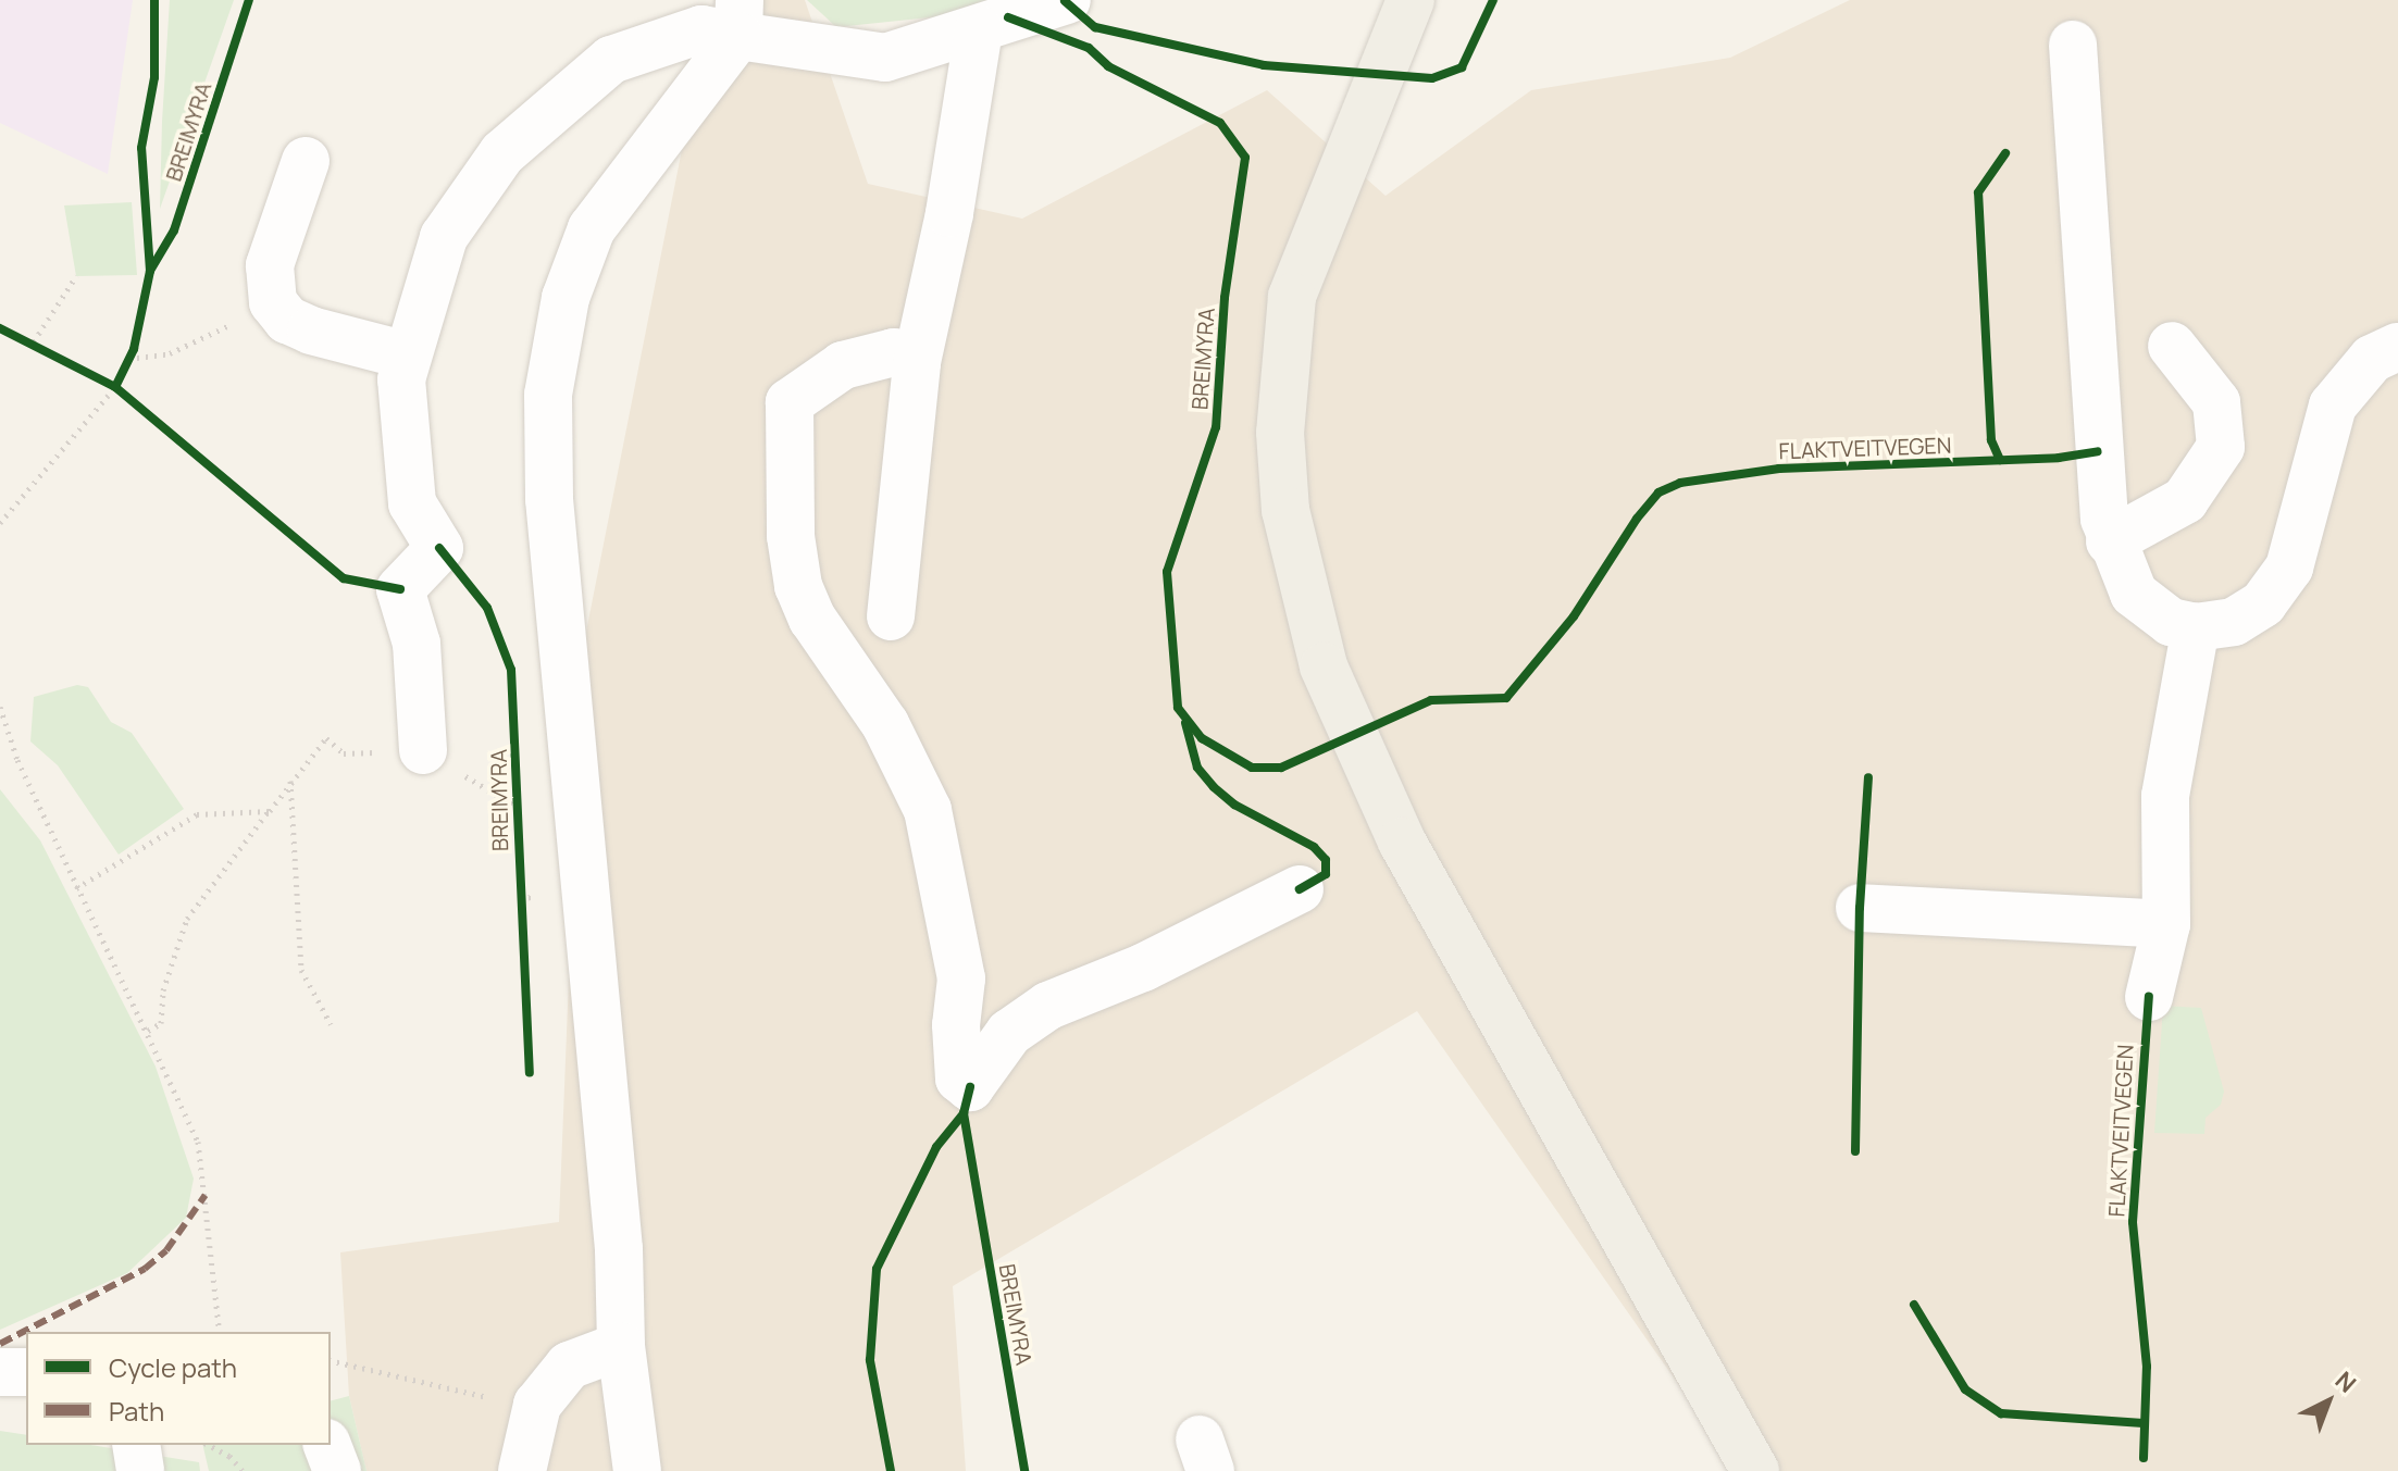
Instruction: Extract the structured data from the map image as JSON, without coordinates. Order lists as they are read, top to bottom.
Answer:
{
  "streets": {
    "cycle path": ["BREIMYRA", "FLAKTVEITVEGEN"]
  },
  "legend": ["Cycle path", "Path"],
  "north": "top right"
}
